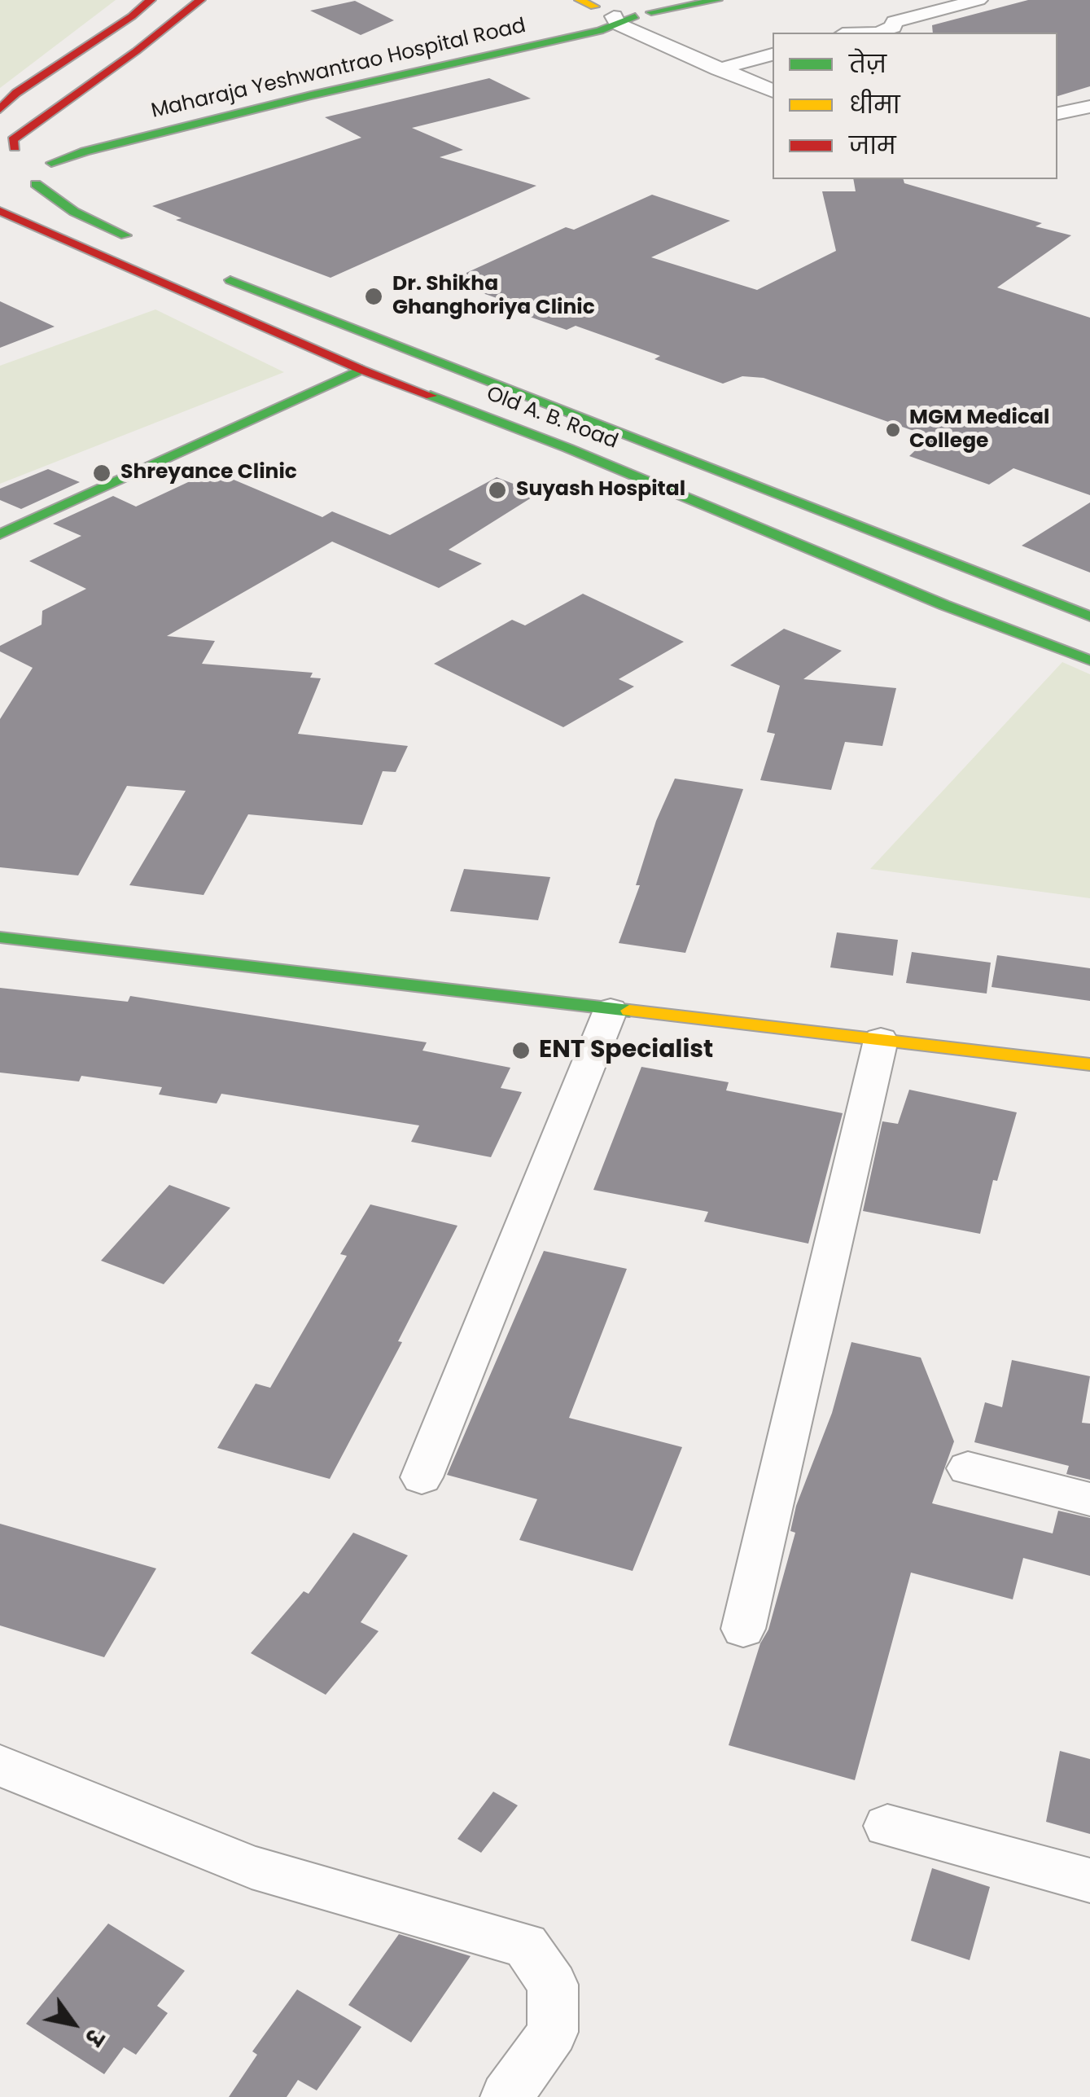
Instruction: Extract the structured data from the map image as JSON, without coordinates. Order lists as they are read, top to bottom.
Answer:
{
  "streets": {
    "main road": ["Maharaja Yeshwantrao Hospital Road", "Old A. B. Road"]
  },
  "places": [
    "Dr. Shikha Ghanghoriya Clinic",
    "MGM Medical College",
    "Shreyance Clinic",
    "Suyash Hospital",
    "ENT Specialist"
  ],
  "legend": ["तेज़", "धीमा", "जाम"],
  "north": "bottom right"
}
